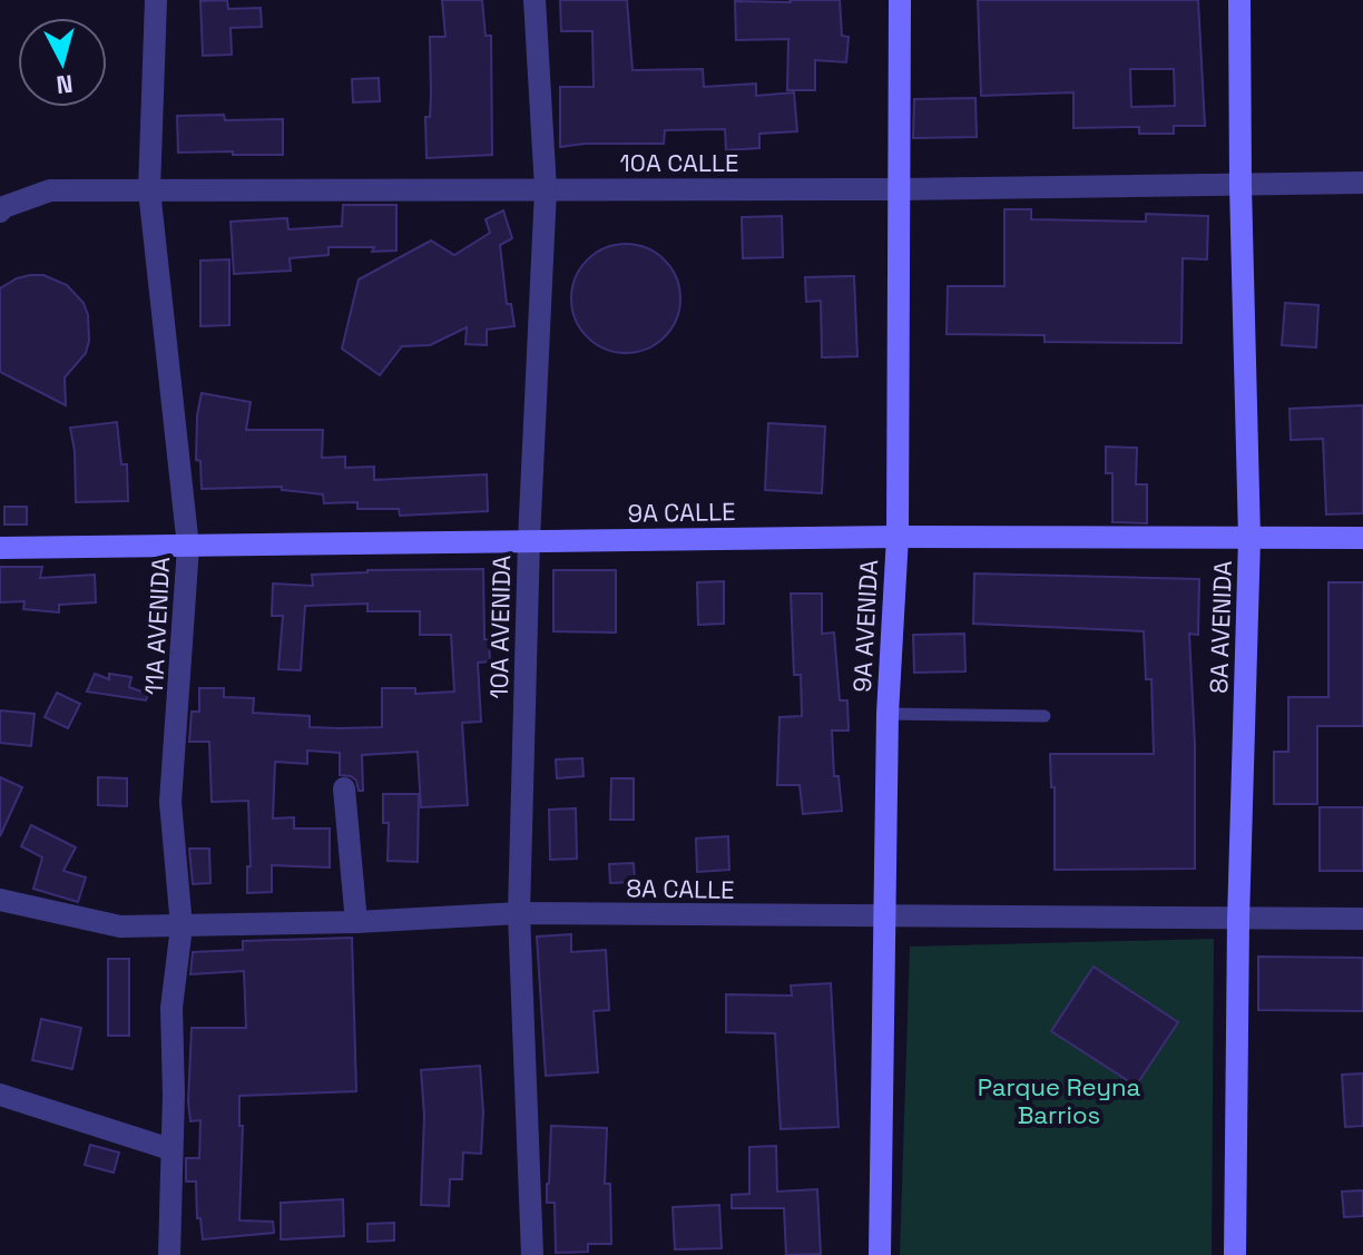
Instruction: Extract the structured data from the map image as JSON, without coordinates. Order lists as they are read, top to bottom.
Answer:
{
  "streets": {
    "street": [
      "10A CALLE",
      "9A CALLE",
      "11A AVENIDA",
      "9A AVENIDA",
      "10A AVENIDA",
      "8A AVENIDA",
      "8A CALLE"
    ]
  },
  "crossings": [
    ["10A CALLE", "11A AVENIDA"],
    ["10A CALLE", "9A AVENIDA"],
    ["10A CALLE", "10A AVENIDA"],
    ["10A CALLE", "8A AVENIDA"],
    ["9A CALLE", "11A AVENIDA"],
    ["9A CALLE", "9A AVENIDA"],
    ["9A CALLE", "10A AVENIDA"],
    ["9A CALLE", "8A AVENIDA"],
    ["11A AVENIDA", "8A CALLE"],
    ["9A AVENIDA", "8A CALLE"],
    ["10A AVENIDA", "8A CALLE"],
    ["8A AVENIDA", "8A CALLE"]
  ],
  "parks": ["Parque Reyna Barrios"],
  "north": "bottom"
}
